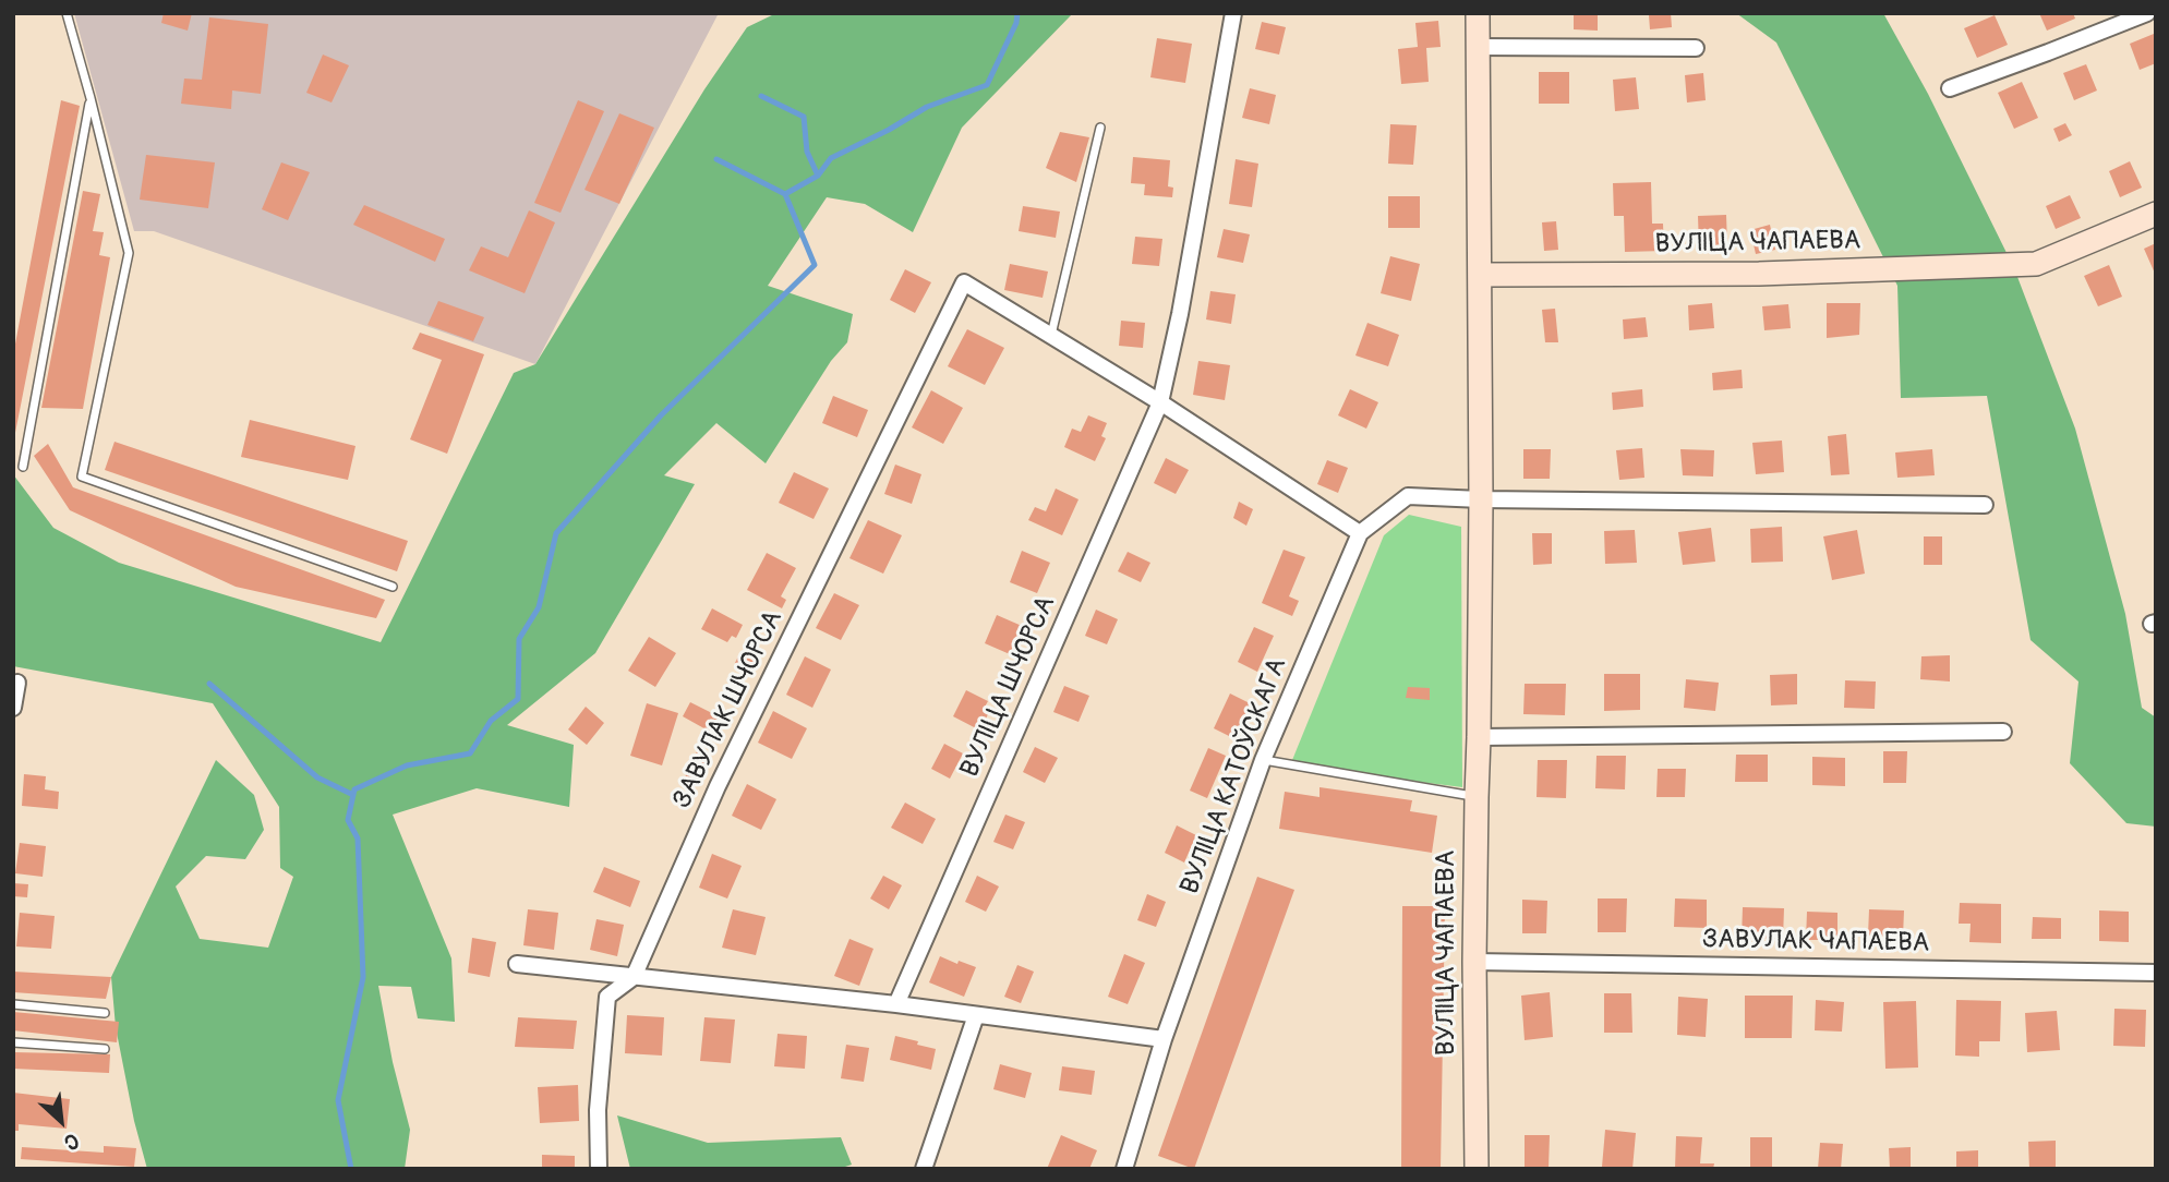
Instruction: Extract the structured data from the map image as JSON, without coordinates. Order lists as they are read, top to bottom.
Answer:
{
  "streets": {
    "street": [
      "ВУЛІЦА ЧАПАЕВА",
      "ВУЛІЦА ШЧОРСА",
      "ЗАВУЛАК ШЧОРСА",
      "ВУЛІЦА КАТОЎСКАГА",
      "ЗАВУЛАК ЧАПАЕВА"
    ]
  },
  "crossings": [
    ["ВУЛІЦА ЧАПАЕВА", "ВУЛІЦА КАТОЎСКАГА"],
    ["ВУЛІЦА ЧАПАЕВА", "ЗАВУЛАК ЧАПАЕВА"]
  ],
  "north": "bottom right"
}
